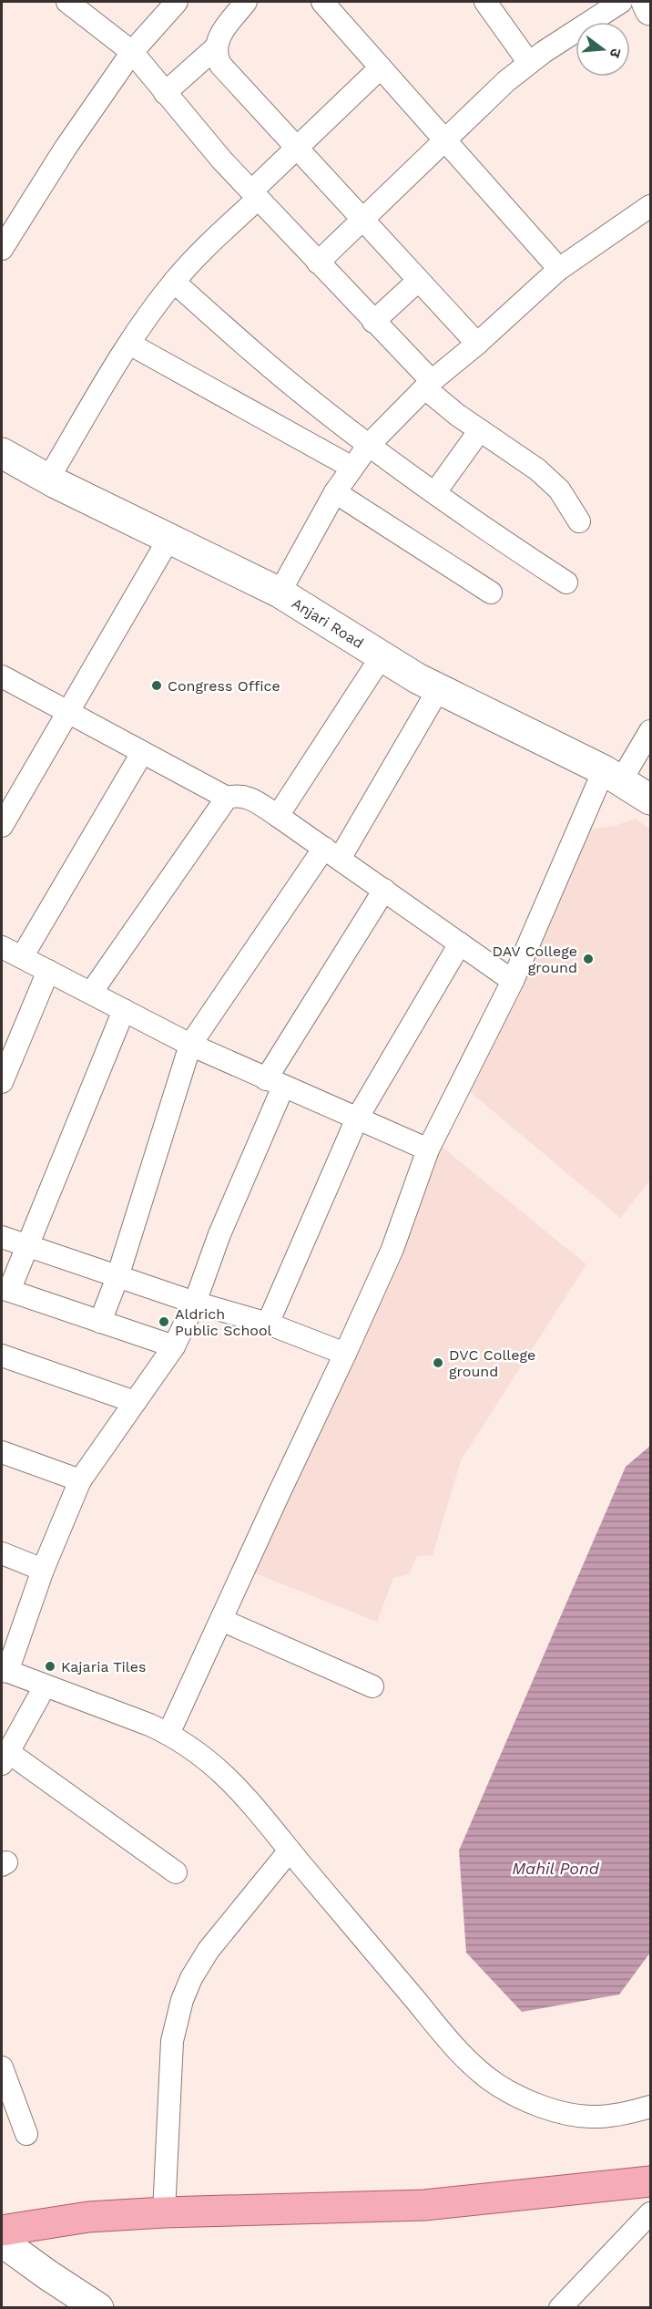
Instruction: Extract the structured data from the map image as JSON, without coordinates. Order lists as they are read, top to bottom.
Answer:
{
  "streets": {
    "street": ["Anjari Road"]
  },
  "water": ["Mahil Pond"],
  "places": [
    "Congress Office",
    "DAV College ground",
    "Aldrich Public School",
    "DVC College ground",
    "Kajaria Tiles"
  ],
  "north": "right"
}
